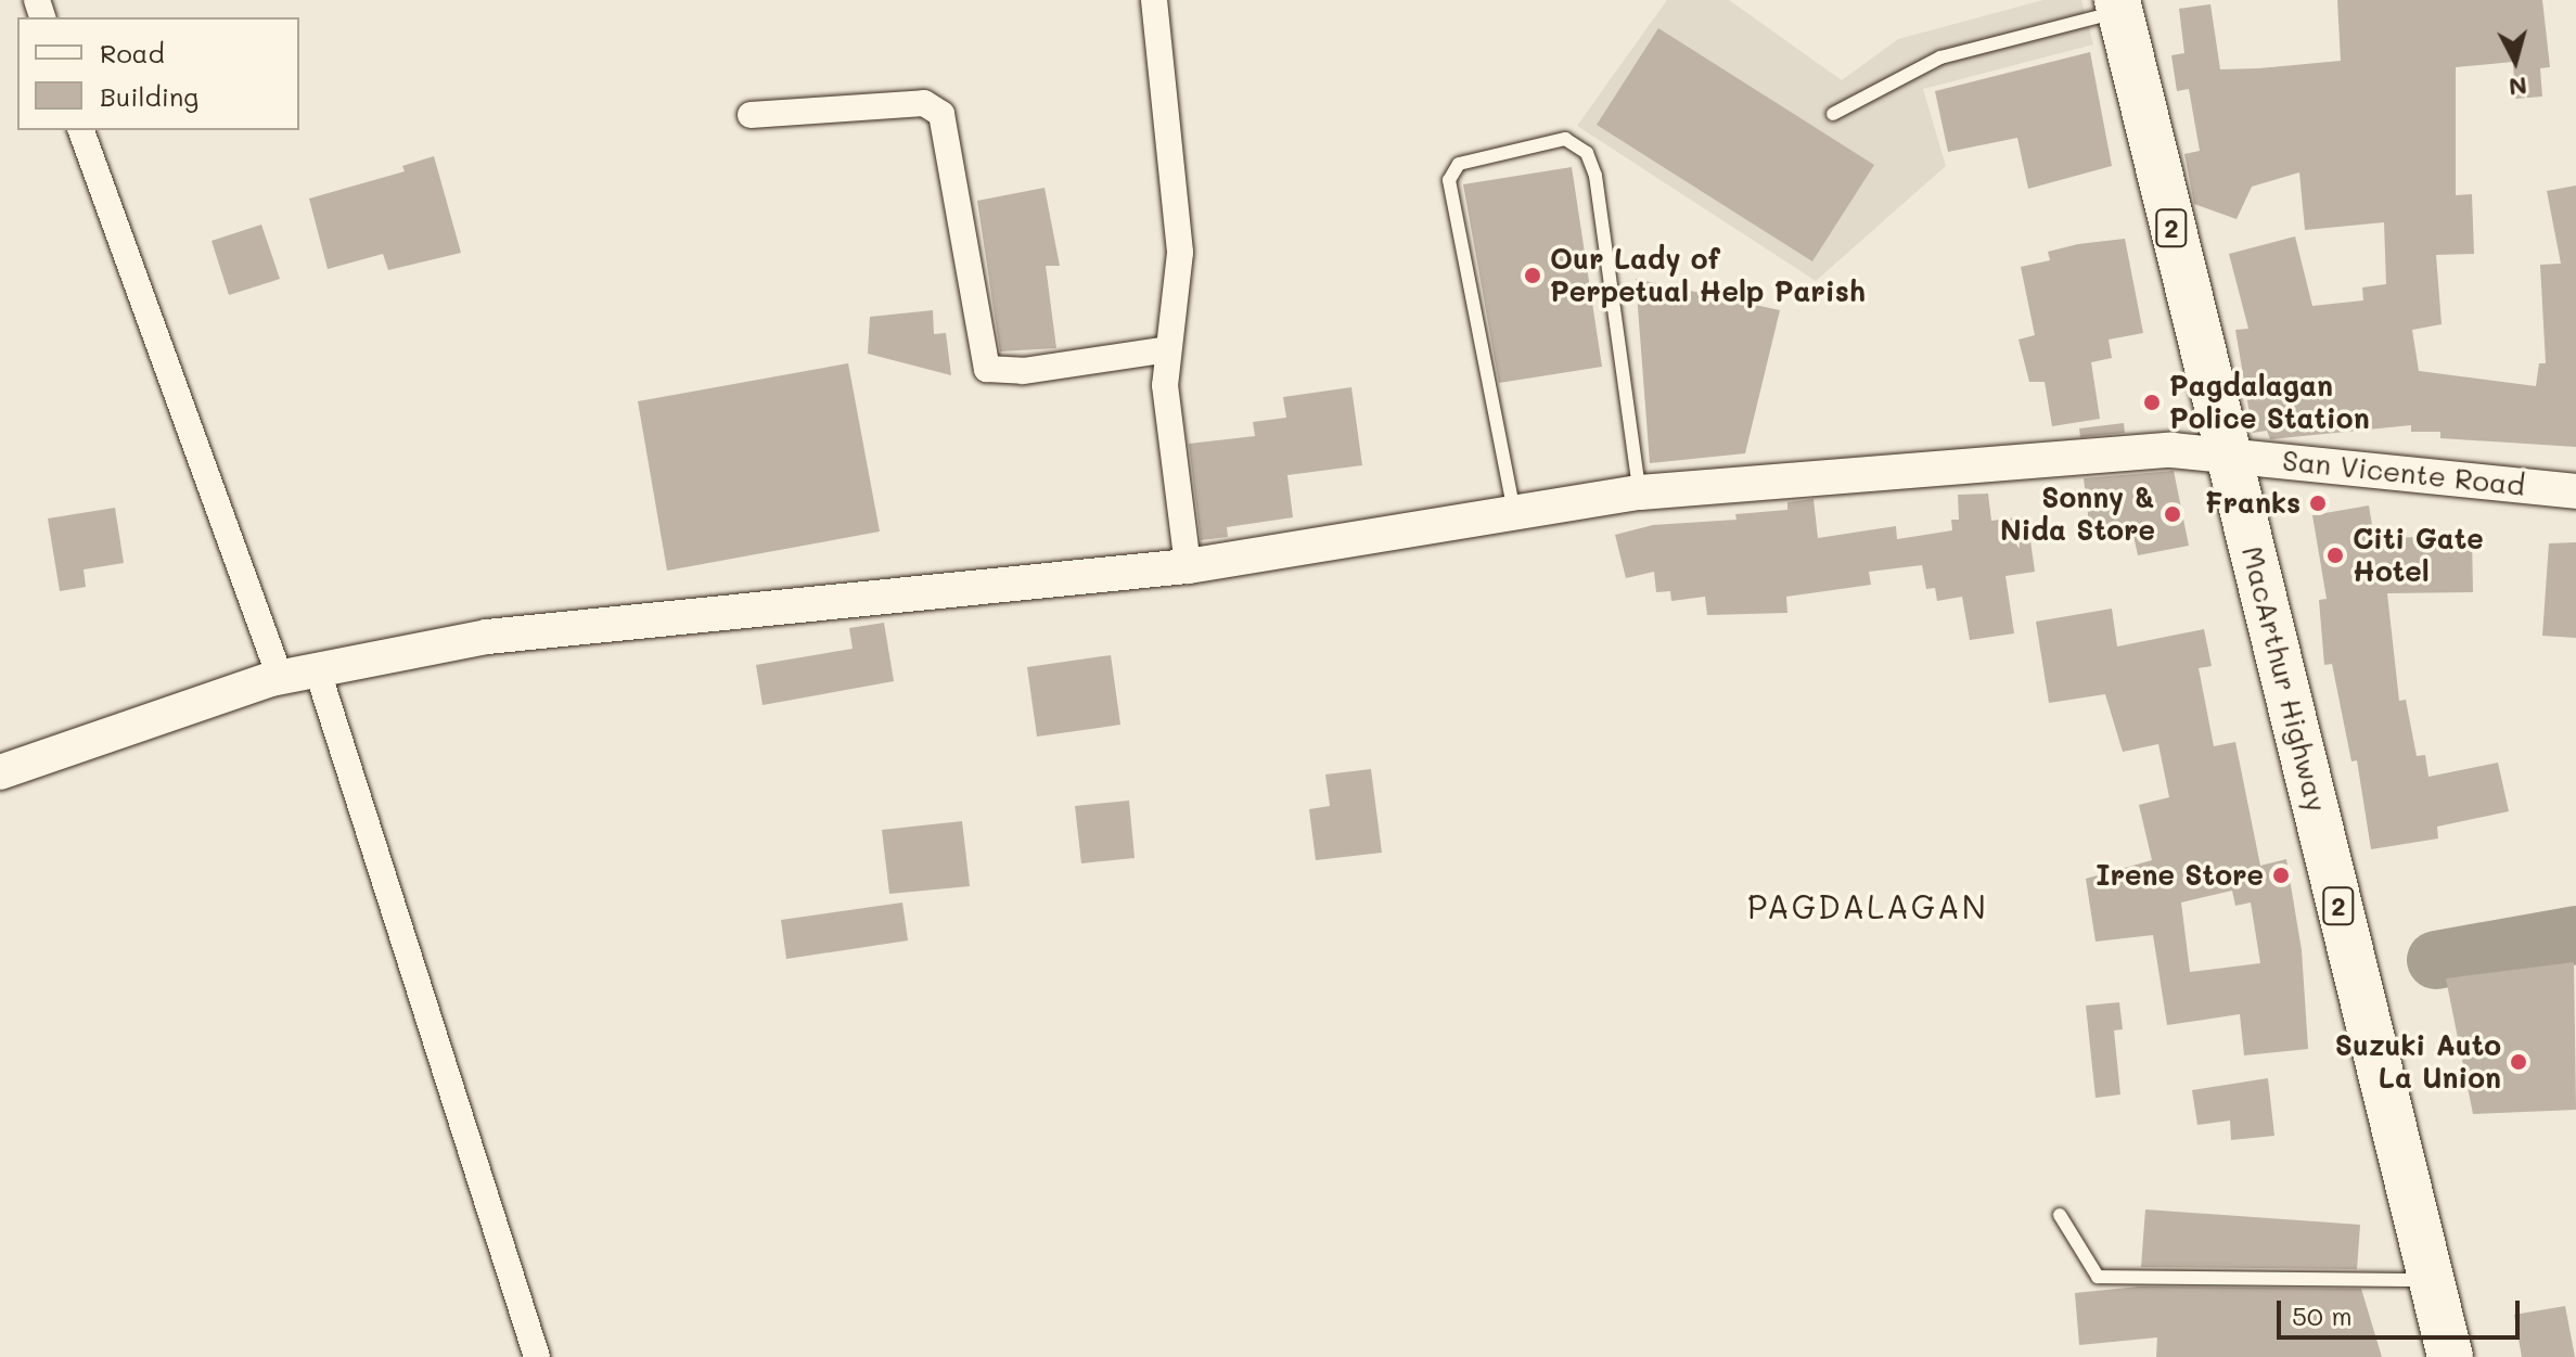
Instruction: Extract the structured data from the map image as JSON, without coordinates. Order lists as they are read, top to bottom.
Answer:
{
  "streets": {
    "highway": ["2", "MacArthur Highway"],
    "street": ["San Vicente Road"]
  },
  "crossings": [
    ["San Vicente Road", "MacArthur Highway"]
  ],
  "districts": ["PAGDALAGAN"],
  "places": [
    "Our Lady of Perpetual Help Parish",
    "Pagdalagan Police Station",
    "Franks",
    "Sonny & Nida Store",
    "Citi Gate Hotel",
    "Irene Store",
    "Suzuki Auto La Union"
  ],
  "legend": ["Road", "Building"],
  "scale_bar": "50 m",
  "north": "bottom"
}
